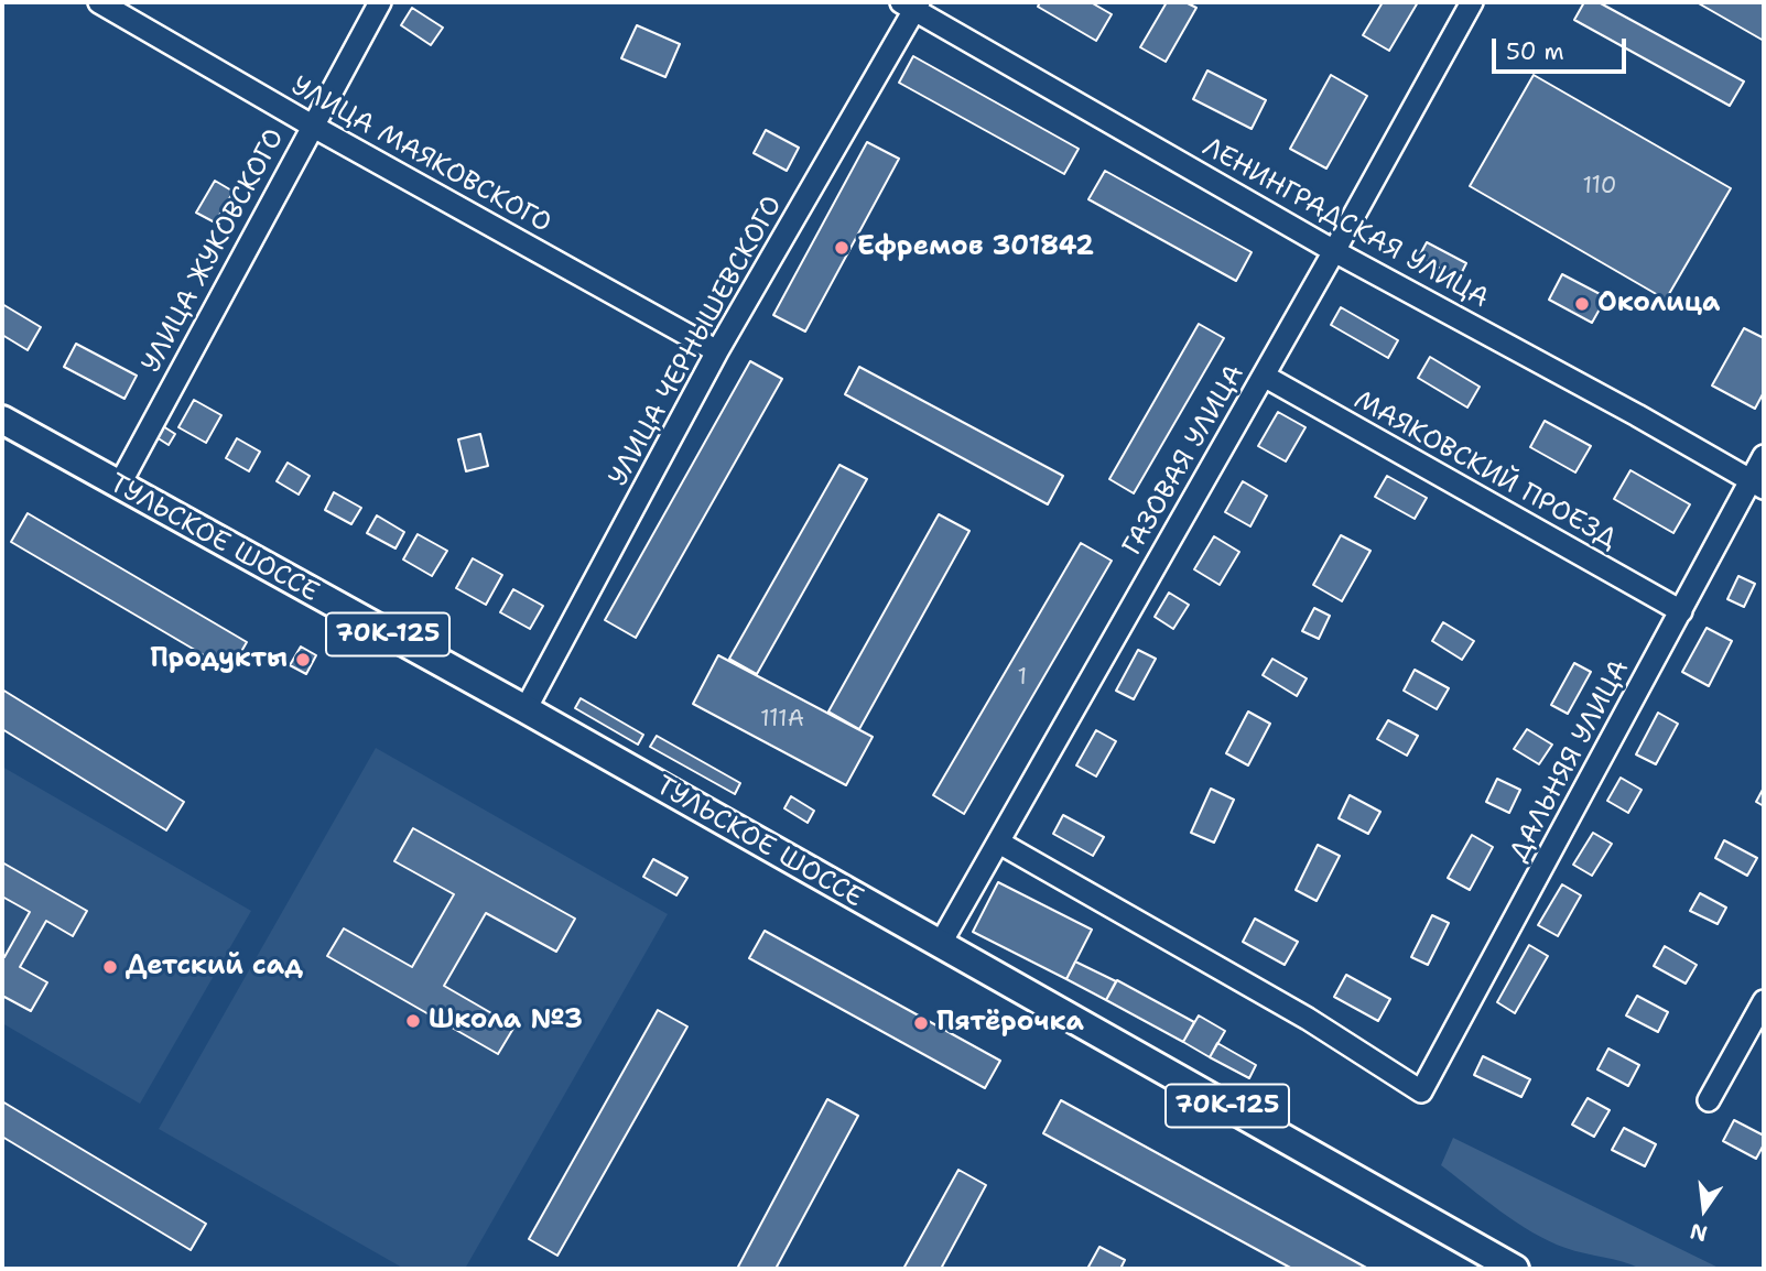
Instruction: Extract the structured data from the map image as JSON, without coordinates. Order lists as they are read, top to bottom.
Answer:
{
  "streets": {
    "main road": ["ТУЛЬСКОЕ ШОССЕ", "70К-125"],
    "street": [
      "УЛИЦА МАЯКОВСКОГО",
      "ЛЕНИНГРАДСКАЯ УЛИЦА",
      "УЛИЦА ЖУКОВСКОГО",
      "УЛИЦА ЧЕРНЫШЕВСКОГО",
      "ГАЗОВАЯ УЛИЦА",
      "МАЯКОВСКИЙ ПРОЕЗД",
      "ДАЛЬНЯЯ УЛИЦА"
    ]
  },
  "crossings": [
    ["УЛИЦА МАЯКОВСКОГО", "УЛИЦА ЖУКОВСКОГО"],
    ["УЛИЦА МАЯКОВСКОГО", "УЛИЦА ЧЕРНЫШЕВСКОГО"],
    ["ЛЕНИНГРАДСКАЯ УЛИЦА", "УЛИЦА ЧЕРНЫШЕВСКОГО"],
    ["ЛЕНИНГРАДСКАЯ УЛИЦА", "ГАЗОВАЯ УЛИЦА"],
    ["ЛЕНИНГРАДСКАЯ УЛИЦА", "ДАЛЬНЯЯ УЛИЦА"],
    ["УЛИЦА ЖУКОВСКОГО", "ТУЛЬСКОЕ ШОССЕ"],
    ["УЛИЦА ЧЕРНЫШЕВСКОГО", "ТУЛЬСКОЕ ШОССЕ"],
    ["ГАЗОВАЯ УЛИЦА", "МАЯКОВСКИЙ ПРОЕЗД"],
    ["ГАЗОВАЯ УЛИЦА", "ТУЛЬСКОЕ ШОССЕ"],
    ["ГАЗОВАЯ УЛИЦА", "ДАЛЬНЯЯ УЛИЦА"],
    ["МАЯКОВСКИЙ ПРОЕЗД", "ДАЛЬНЯЯ УЛИЦА"]
  ],
  "places": [
    "Ефремов 301842",
    "Околица",
    "Продукты",
    "Детский сад",
    "Школа №3",
    "Пятёрочка"
  ],
  "house_numbers": ["110", "1", "111А"],
  "scale_bar": "50 m",
  "north": "bottom"
}
